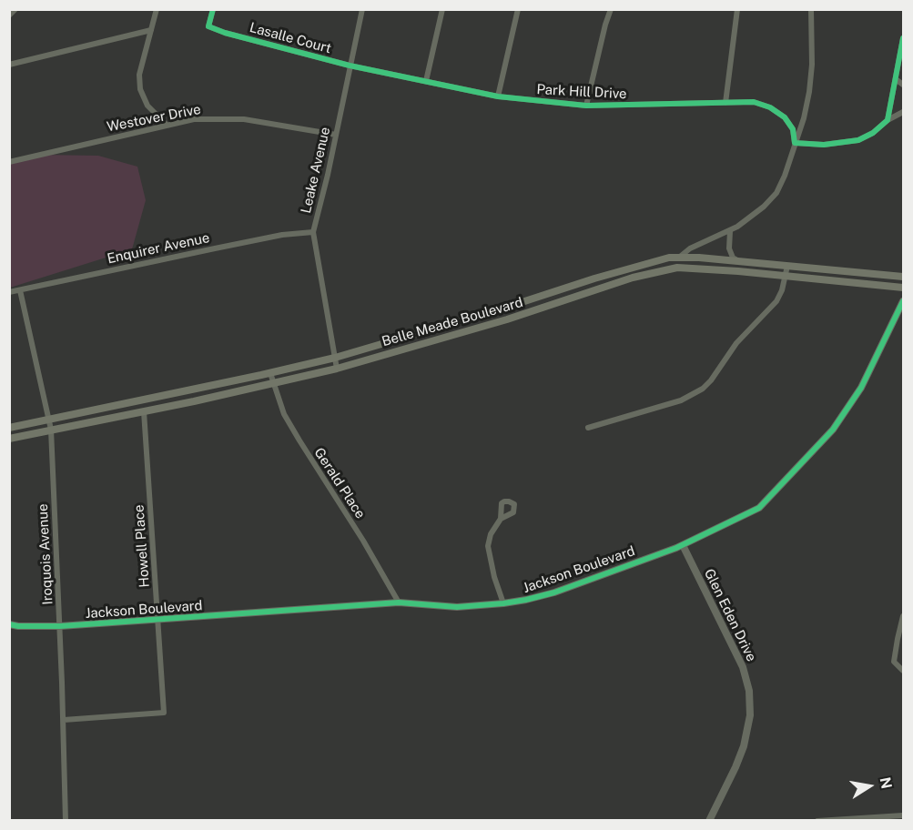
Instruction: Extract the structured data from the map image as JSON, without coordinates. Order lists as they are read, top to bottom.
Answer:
{
  "streets": {
    "main road": ["Belle Meade Boulevard"],
    "street": [
      "Lasalle Court",
      "Park Hill Drive",
      "Westover Drive",
      "Leake Avenue",
      "Enquirer Avenue",
      "Gerald Place",
      "Howell Place",
      "Iroquois Avenue",
      "Jackson Boulevard",
      "Glen Eden Drive"
    ]
  },
  "crossings": [
    ["Lasalle Court", "Park Hill Drive"],
    ["Lasalle Court", "Leake Avenue"],
    ["Park Hill Drive", "Leake Avenue"],
    ["Westover Drive", "Leake Avenue"],
    ["Leake Avenue", "Enquirer Avenue"],
    ["Leake Avenue", "Belle Meade Boulevard"],
    ["Enquirer Avenue", "Iroquois Avenue"],
    ["Belle Meade Boulevard", "Gerald Place"],
    ["Belle Meade Boulevard", "Howell Place"],
    ["Belle Meade Boulevard", "Iroquois Avenue"],
    ["Gerald Place", "Jackson Boulevard"],
    ["Howell Place", "Iroquois Avenue"],
    ["Howell Place", "Jackson Boulevard"],
    ["Iroquois Avenue", "Jackson Boulevard"],
    ["Jackson Boulevard", "Glen Eden Drive"]
  ],
  "north": "right"
}
